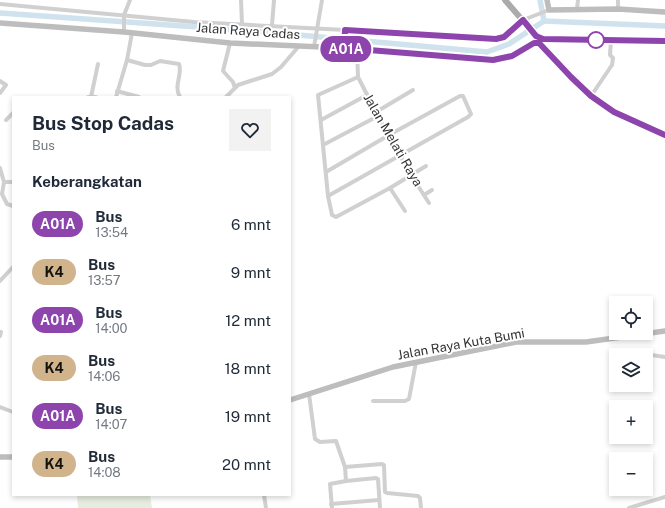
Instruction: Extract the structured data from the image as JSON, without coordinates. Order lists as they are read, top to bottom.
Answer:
{
  "streets": {
    "main road": ["Jalan Raya Cadas"],
    "street": ["Jalan Melati Raya", "Jalan Raya Kuta Bumi"]
  },
  "lines": ["bus line A01A"],
  "page": {
    "on_map": "A01A",
    "heading": [
      ["Bus Stop Cadas", "Bus"],
      "Keberangkatan"
    ],
    "list": [
      {
        "mark": "A01A",
        "name": "Bus",
        "note": "13:54",
        "value": "6 mnt"
      },
      {
        "mark": "K4",
        "name": "Bus",
        "note": "13:57",
        "value": "9 mnt"
      },
      {
        "mark": "A01A",
        "name": "Bus",
        "note": "14:00",
        "value": "12 mnt"
      },
      {
        "mark": "K4",
        "name": "Bus",
        "note": "14:06",
        "value": "18 mnt"
      },
      {
        "mark": "A01A",
        "name": "Bus",
        "note": "14:07",
        "value": "19 mnt"
      },
      {
        "mark": "K4",
        "name": "Bus",
        "note": "14:08",
        "value": "20 mnt"
      }
    ],
    "map_buttons": ["+", "−"]
  }
}
